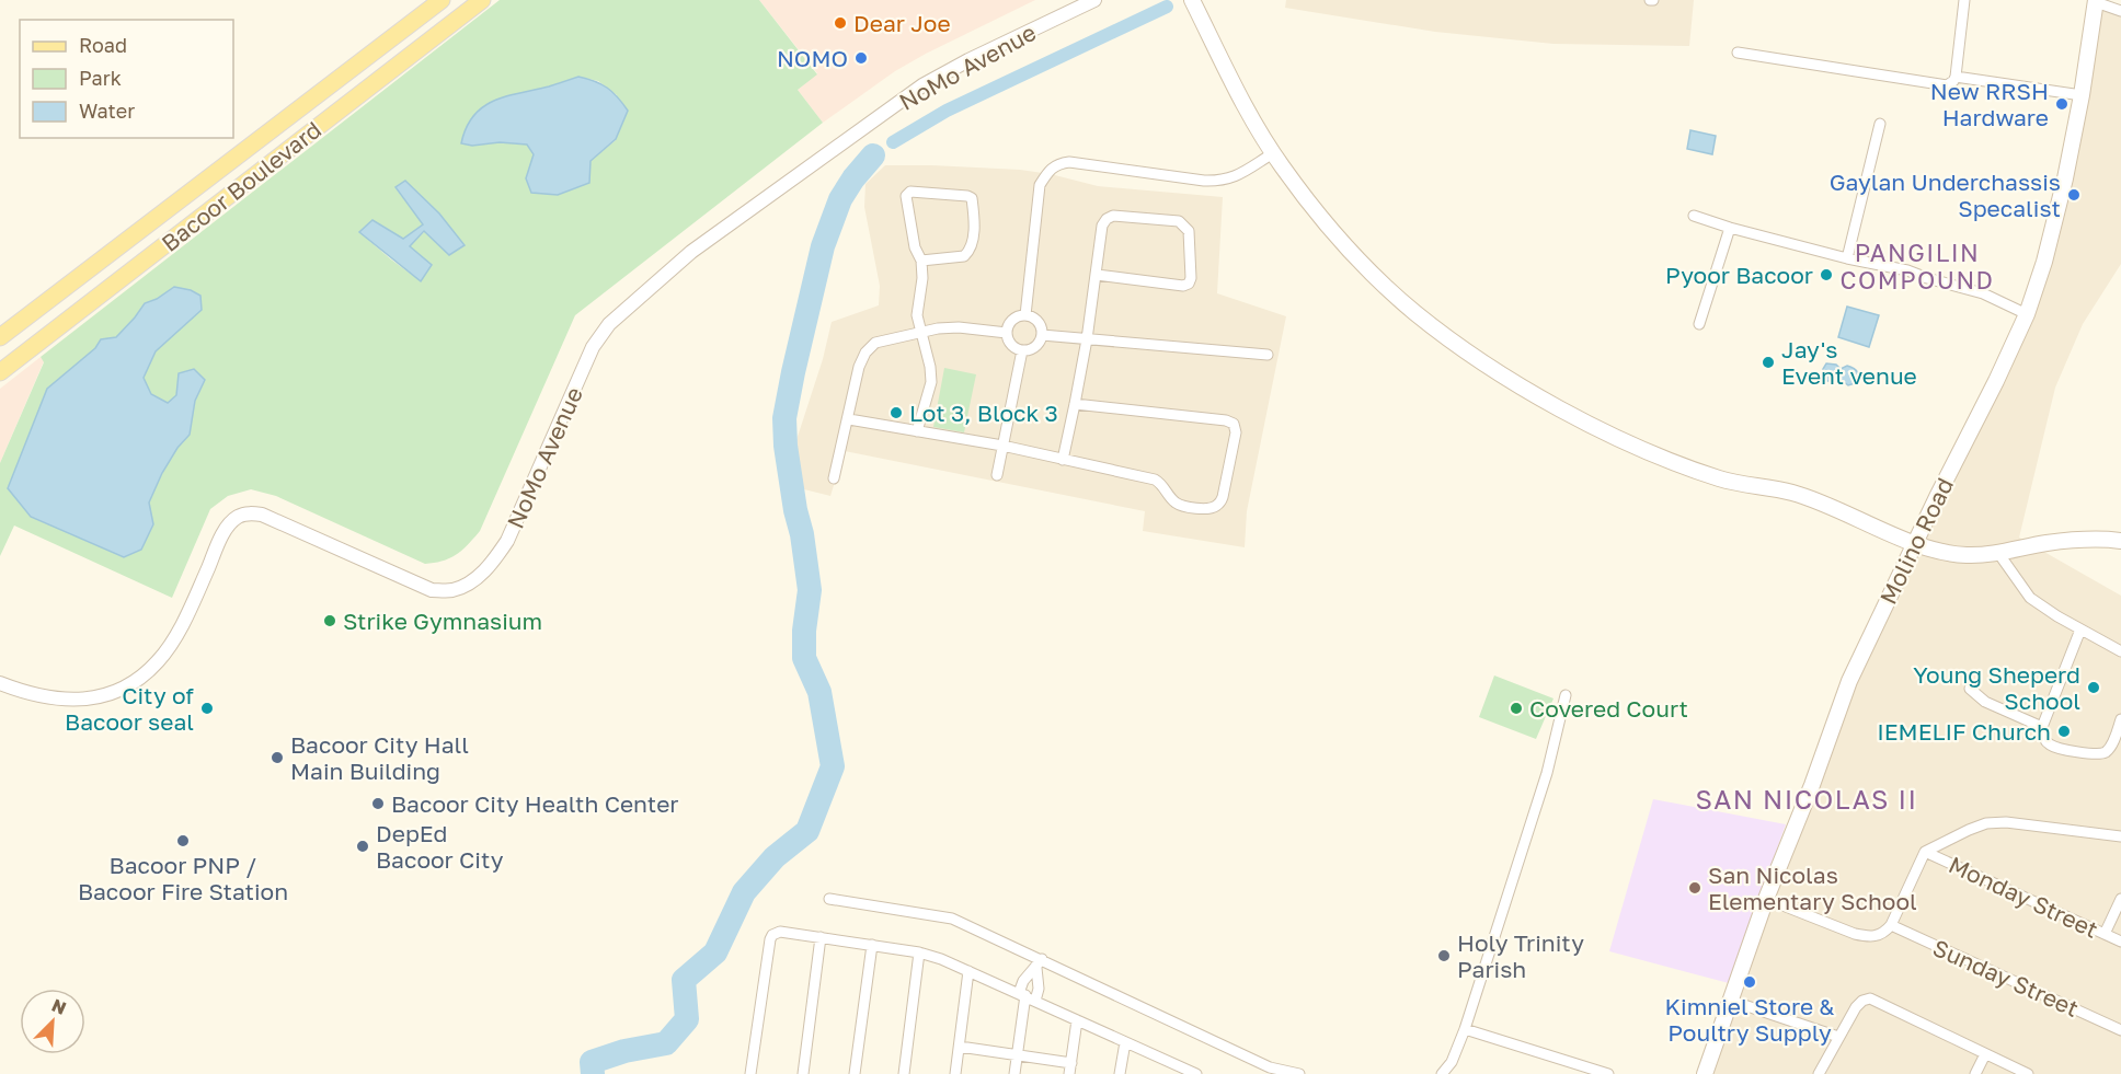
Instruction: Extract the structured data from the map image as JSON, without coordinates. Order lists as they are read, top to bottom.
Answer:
{
  "streets": {
    "main road": ["Bacoor Boulevard", "Molino Road"],
    "street": ["NoMo Avenue", "Monday Street", "Sunday Street"]
  },
  "districts": ["PANGILIN COMPOUND", "SAN NICOLAS II"],
  "places": [
    "Dear Joe",
    "NOMO",
    "New RRSH Hardware",
    "Gaylan Underchassis Specalist",
    "Pyoor Bacoor",
    "Jay's Event venue",
    "Lot 3, Block 3",
    "Strike Gymnasium",
    "Young Sheperd School",
    "City of Bacoor seal",
    "Covered Court",
    "IEMELIF Church",
    "Bacoor City Hall Main Building",
    "Bacoor City Health Center",
    "Bacoor PNP / Bacoor Fire Station",
    "DepEd Bacoor City",
    "San Nicolas Elementary School",
    "Holy Trinity Parish",
    "Kimniel Store & Poultry Supply"
  ],
  "legend": ["Road", "Park", "Water"],
  "north": "top right"
}
